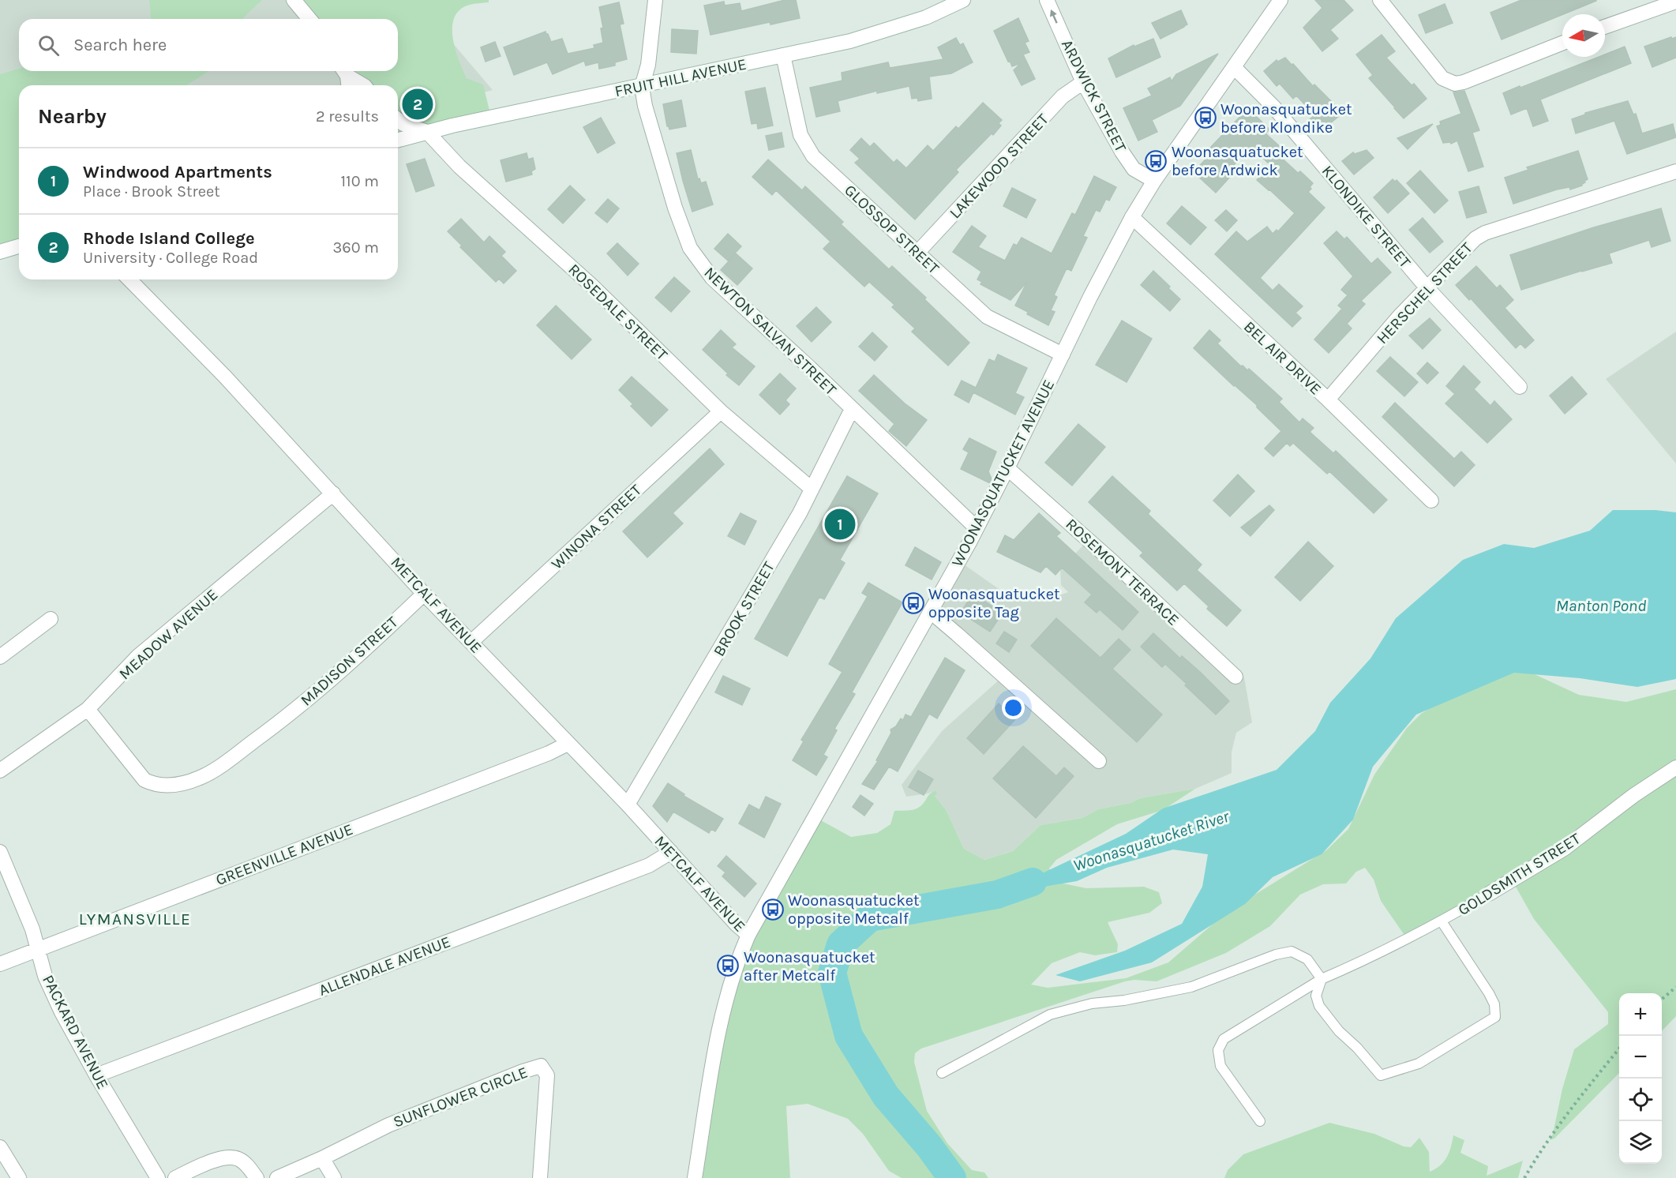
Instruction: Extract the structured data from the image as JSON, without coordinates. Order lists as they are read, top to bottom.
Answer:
{
  "streets": {
    "street": [
      "FRUIT HILL AVENUE",
      "ARDWICK STREET",
      "LAKEWOOD STREET",
      "KLONDIKE STREET",
      "GLOSSOP STREET",
      "HERSCHEL STREET",
      "ROSEDALE STREET",
      "NEWTON SALVAN STREET",
      "BEL AIR DRIVE",
      "WOONASQUATUCKET AVENUE",
      "WINONA STREET",
      "ROSEMONT TERRACE",
      "METCALF AVENUE",
      "BROOK STREET",
      "MEADOW AVENUE",
      "MADISON STREET",
      "GREENVILLE AVENUE",
      "GOLDSMITH STREET",
      "ALLENDALE AVENUE",
      "PACKARD AVENUE",
      "SUNFLOWER CIRCLE"
    ]
  },
  "crossings": [
    ["FRUIT HILL AVENUE", "GLOSSOP STREET"],
    ["FRUIT HILL AVENUE", "ROSEDALE STREET"],
    ["FRUIT HILL AVENUE", "NEWTON SALVAN STREET"],
    ["ARDWICK STREET", "LAKEWOOD STREET"],
    ["ARDWICK STREET", "WOONASQUATUCKET AVENUE"],
    ["LAKEWOOD STREET", "GLOSSOP STREET"],
    ["KLONDIKE STREET", "HERSCHEL STREET"],
    ["KLONDIKE STREET", "WOONASQUATUCKET AVENUE"],
    ["GLOSSOP STREET", "WOONASQUATUCKET AVENUE"],
    ["HERSCHEL STREET", "BEL AIR DRIVE"],
    ["ROSEDALE STREET", "WINONA STREET"],
    ["ROSEDALE STREET", "BROOK STREET"],
    ["NEWTON SALVAN STREET", "WOONASQUATUCKET AVENUE"],
    ["NEWTON SALVAN STREET", "BROOK STREET"],
    ["BEL AIR DRIVE", "WOONASQUATUCKET AVENUE"],
    ["WOONASQUATUCKET AVENUE", "ROSEMONT TERRACE"],
    ["WOONASQUATUCKET AVENUE", "METCALF AVENUE"],
    ["WINONA STREET", "METCALF AVENUE"],
    ["METCALF AVENUE", "BROOK STREET"],
    ["METCALF AVENUE", "MEADOW AVENUE"],
    ["METCALF AVENUE", "MADISON STREET"],
    ["METCALF AVENUE", "GREENVILLE AVENUE"],
    ["METCALF AVENUE", "ALLENDALE AVENUE"],
    ["MEADOW AVENUE", "MADISON STREET"],
    ["GREENVILLE AVENUE", "PACKARD AVENUE"],
    ["ALLENDALE AVENUE", "PACKARD AVENUE"]
  ],
  "one_way": ["ARDWICK STREET"],
  "districts": ["LYMANSVILLE"],
  "water": ["Manton Pond", "Woonasquatucket River"],
  "places": {
    "bus stop": [
      "Woonasquatucket before Klondike",
      "Woonasquatucket before Ardwick",
      "Woonasquatucket opposite Tag",
      "Woonasquatucket opposite Metcalf",
      "Woonasquatucket after Metcalf"
    ]
  },
  "north": "left",
  "page": {
    "search": "Search here",
    "heading": ["Nearby", "2 results"],
    "pins": ["2", "1"],
    "list": [
      {
        "mark": "1",
        "name": "Windwood Apartments",
        "note": "Place · Brook Street",
        "value": "110 m"
      },
      {
        "mark": "2",
        "name": "Rhode Island College",
        "note": "University · College Road",
        "value": "360 m"
      }
    ],
    "map_buttons": ["+", "−"]
  }
}
